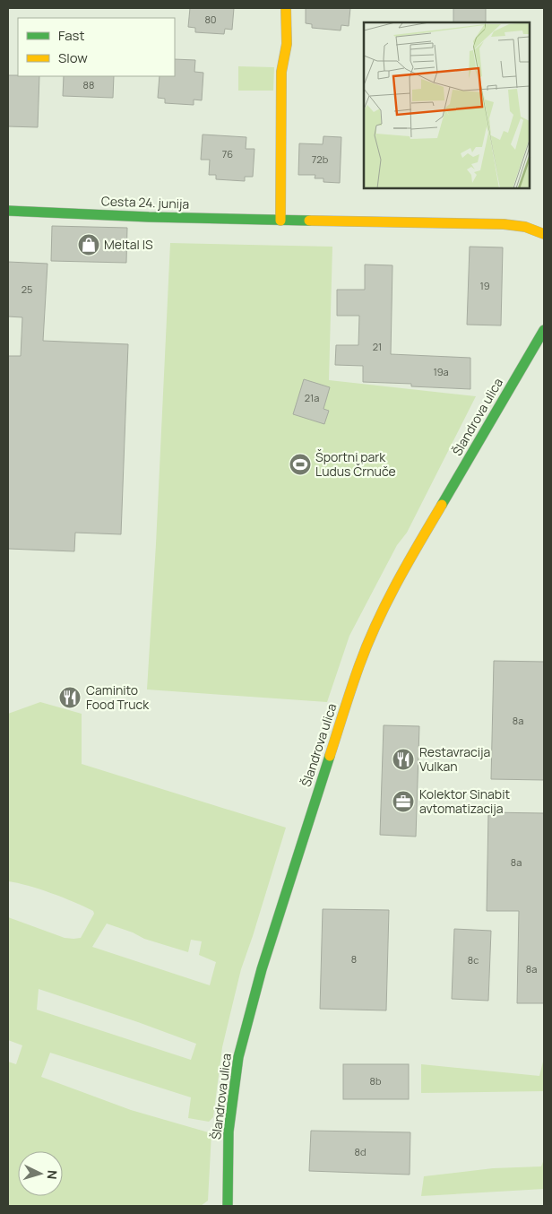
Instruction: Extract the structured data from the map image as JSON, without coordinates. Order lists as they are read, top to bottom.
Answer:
{
  "streets": {
    "street": ["Cesta 24. junija", "Šlandrova ulica"]
  },
  "places": {
    "shop": ["Meltal IS"],
    "sports": ["Športni park Ludus Črnuče"],
    "restaurant": ["Caminito Food Truck", "Restavracija Vulkan"],
    "office": ["Kolektor Sinabit avtomatizacija"]
  },
  "house_numbers": [
    "80",
    "88",
    "76",
    "72b",
    "19",
    "25",
    "21",
    "19a",
    "21a",
    "8a",
    "8a",
    "8",
    "8c",
    "8a",
    "8b",
    "8d"
  ],
  "legend": ["Fast", "Slow"],
  "north": "right"
}
